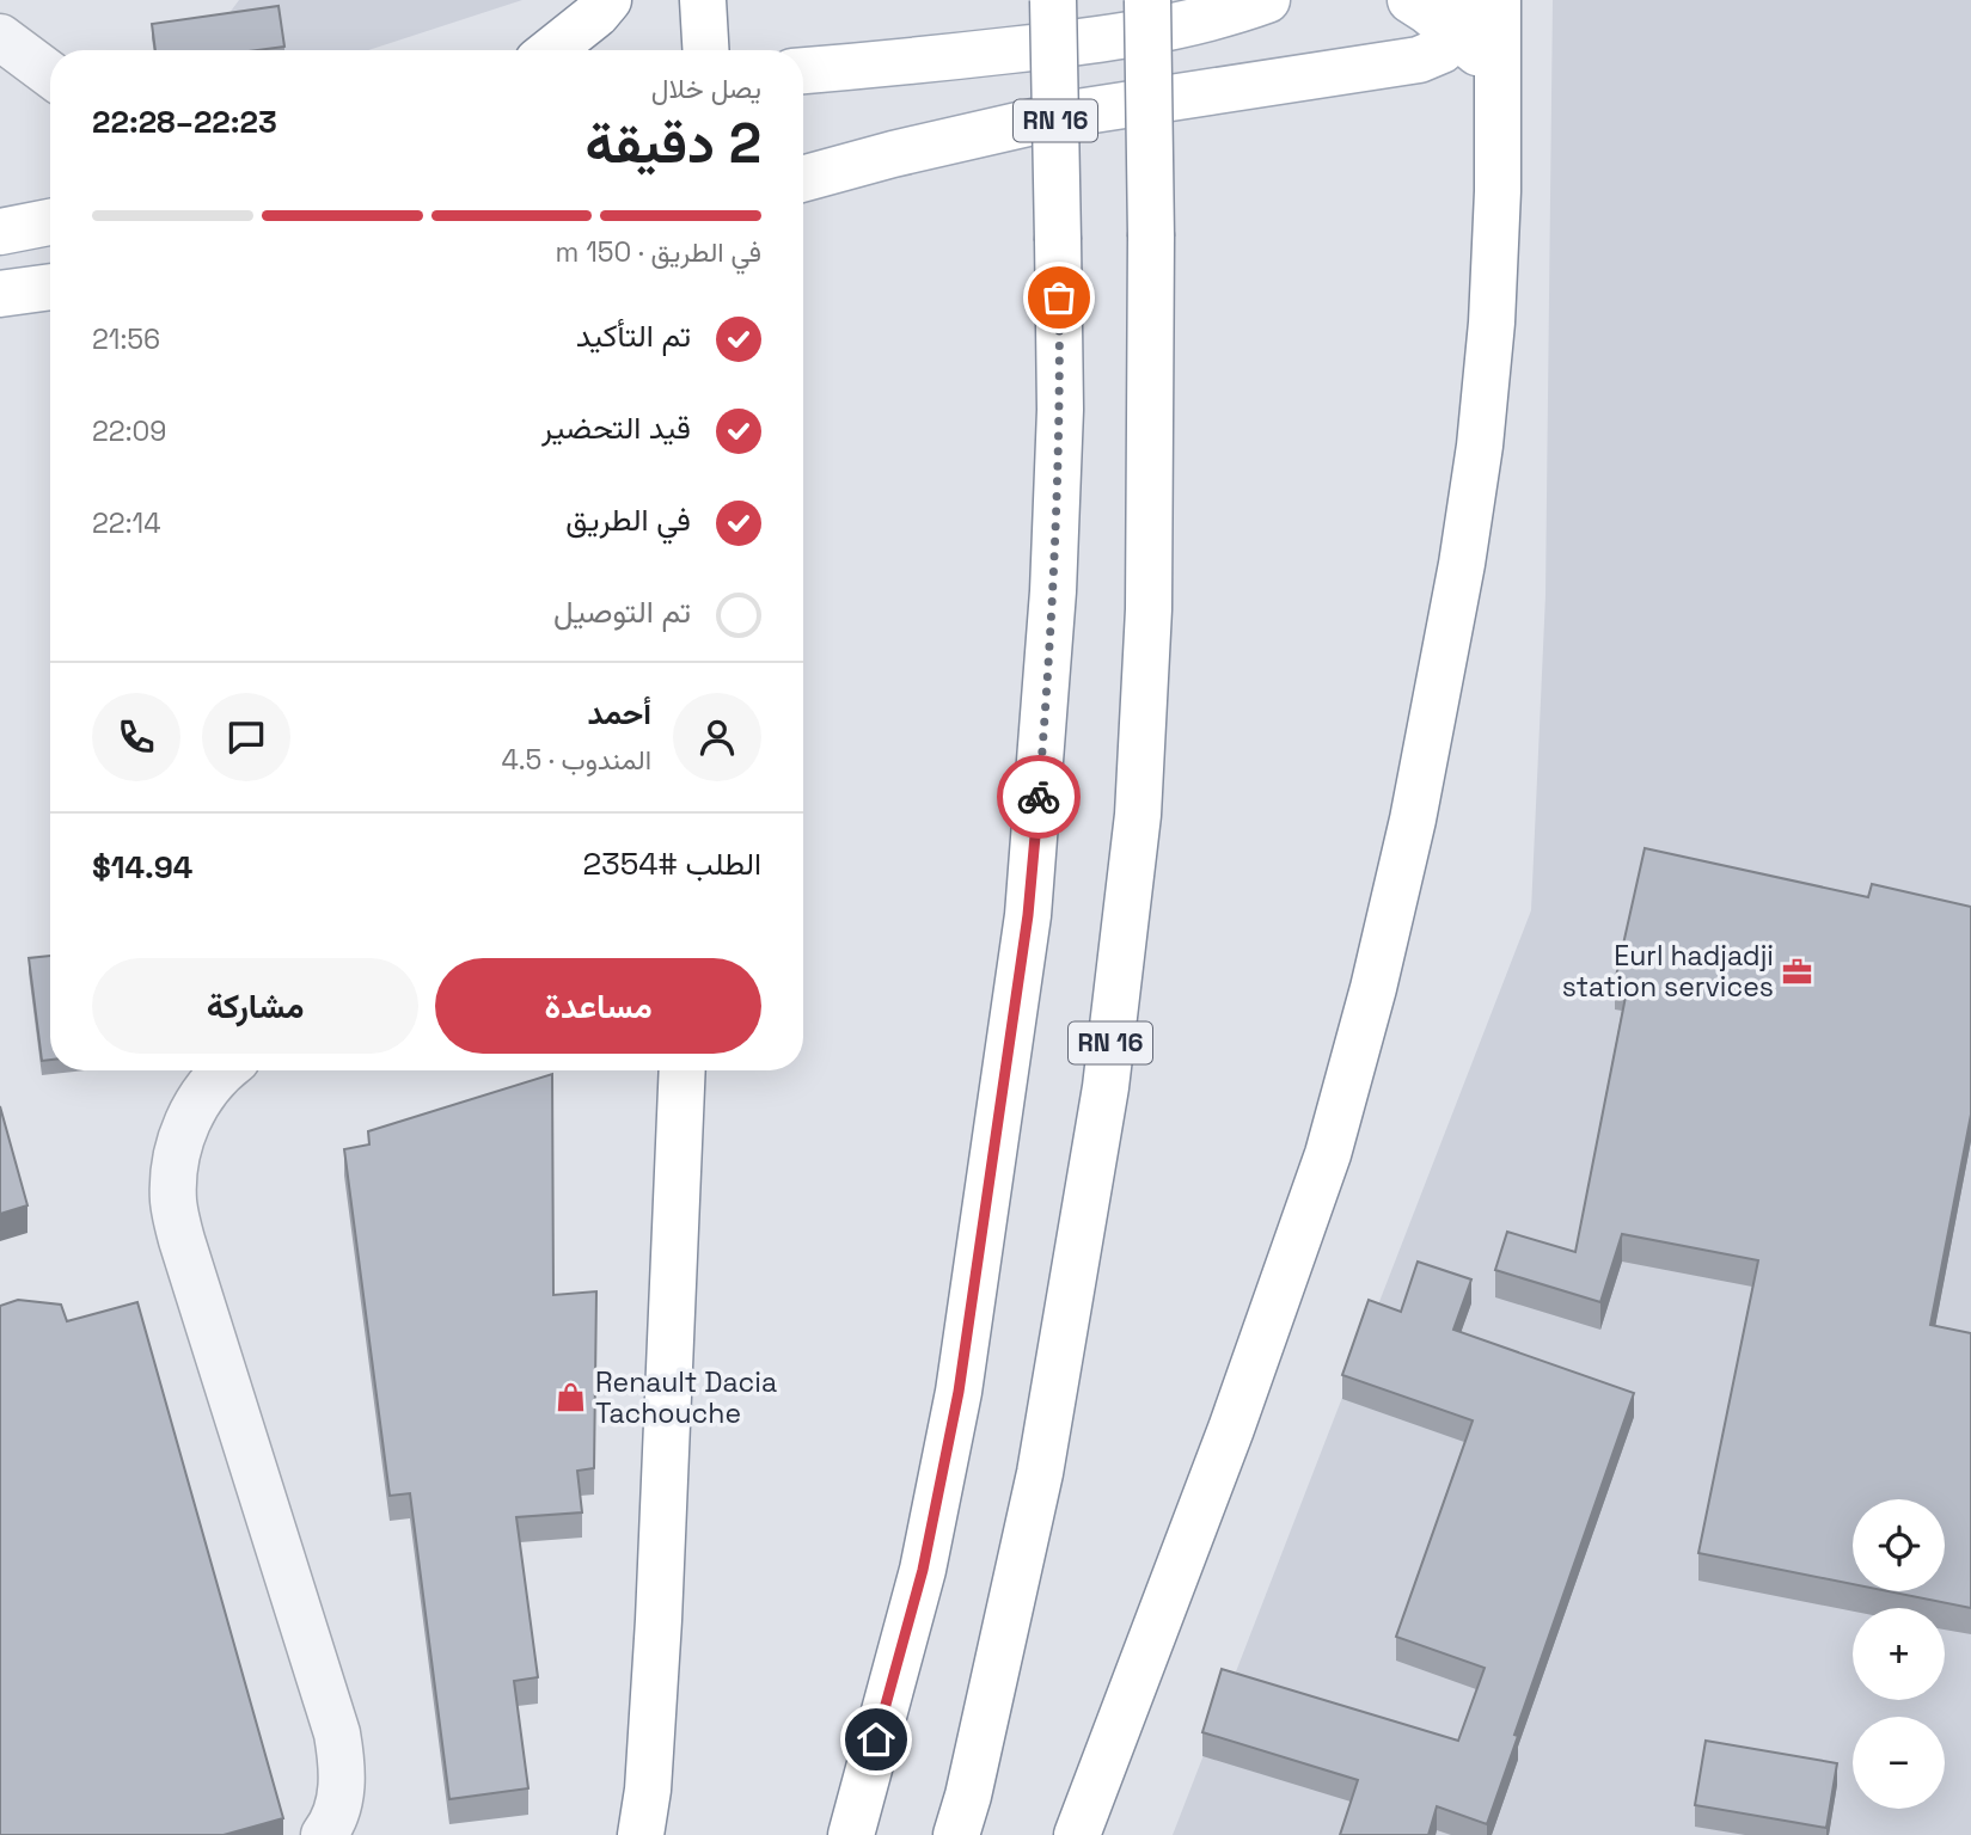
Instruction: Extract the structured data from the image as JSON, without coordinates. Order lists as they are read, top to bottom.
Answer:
{
  "streets": {
    "main road": ["RN 16"]
  },
  "places": {
    "office": ["Eurl hadjadji station services"],
    "shop": ["Renault Dacia Tachouche"]
  },
  "page": {
    "heading": ["2 دقيقة", "يصل خلال", "22:23–22:28"],
    "panel": [
      "أحمد",
      "المندوب · 4.5",
      "الطلب #2354",
      "$14.94"
    ],
    "bar": "في الطريق · 150 m",
    "list": [
      ["تم التأكيد", "21:56"],
      ["قيد التحضير", "22:09"],
      ["في الطريق", "22:14"],
      "تم التوصيل"
    ],
    "buttons": ["مساعدة", "مشاركة"],
    "map_buttons": ["+", "−"]
  }
}
